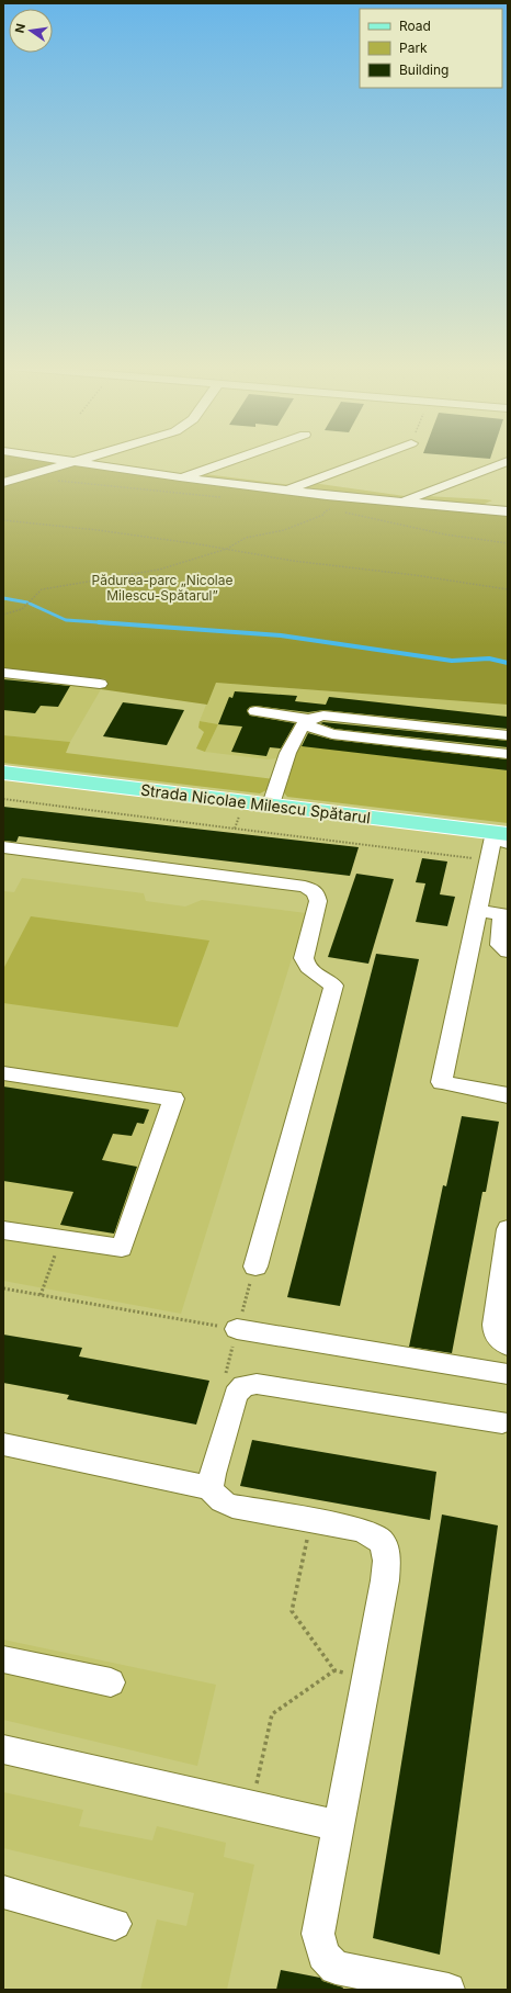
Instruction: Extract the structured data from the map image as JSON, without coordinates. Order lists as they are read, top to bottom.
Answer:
{
  "streets": {
    "main road": ["Strada Nicolae Milescu Spătarul"]
  },
  "parks": ["Pădurea-parc „Nicolae Milescu-Spătarul”"],
  "legend": ["Road", "Park", "Building"],
  "north": "left"
}
